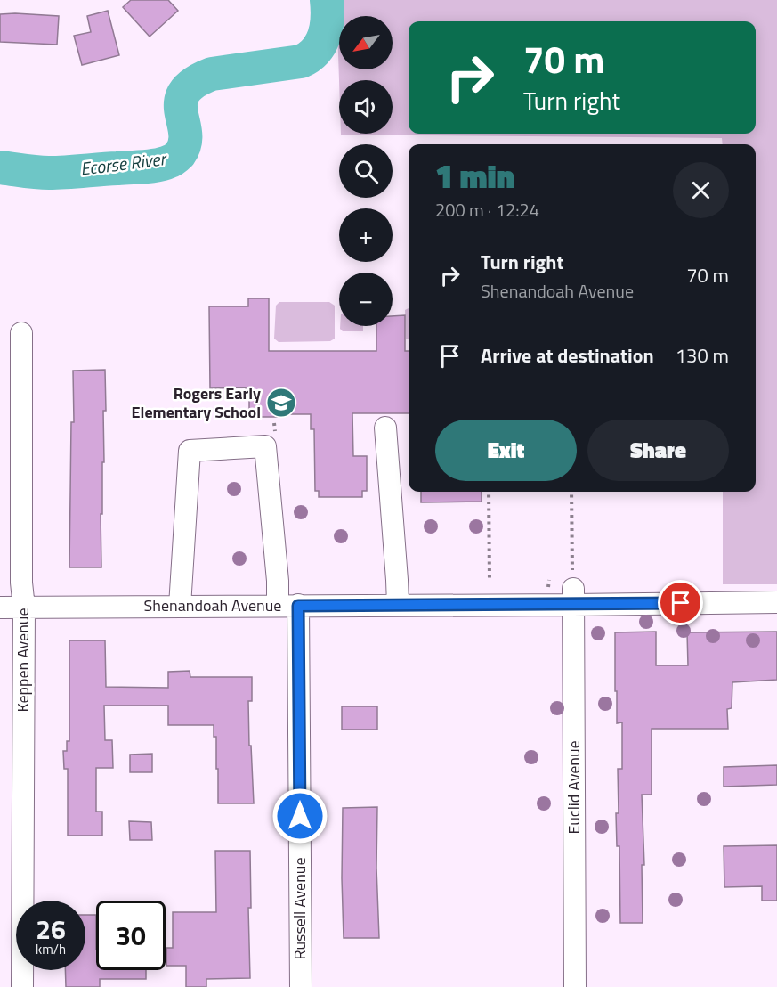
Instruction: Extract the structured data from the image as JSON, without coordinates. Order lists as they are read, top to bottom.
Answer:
{
  "streets": {
    "street": [
      "Shenandoah Avenue",
      "Keppen Avenue",
      "Euclid Avenue",
      "Russell Avenue"
    ]
  },
  "crossings": [
    ["Shenandoah Avenue", "Keppen Avenue"],
    ["Shenandoah Avenue", "Euclid Avenue"],
    ["Shenandoah Avenue", "Russell Avenue"]
  ],
  "water": ["Ecorse River"],
  "places": {
    "school or university": ["Rogers Early Elementary School"]
  },
  "north": "bottom left",
  "page": {
    "map_buttons": ["+", "−"],
    "turn": ["70 m", "Turn right"],
    "heading": ["1 min", "200 m · 12:24"],
    "list": [
      {
        "name": "Turn right",
        "note": "Shenandoah Avenue",
        "value": "70 m"
      },
      {
        "name": "Arrive at destination",
        "value": "130 m"
      }
    ],
    "buttons": ["Exit", "Share"],
    "speed": "26 km/h",
    "limit": "30"
  }
}
